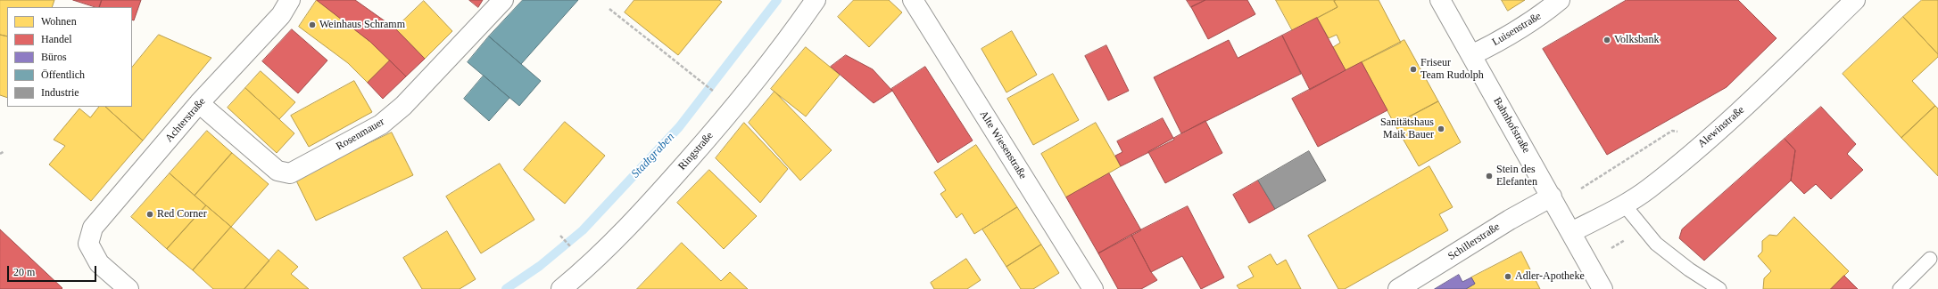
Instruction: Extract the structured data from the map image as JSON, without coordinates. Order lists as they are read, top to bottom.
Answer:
{
  "streets": {
    "street": [
      "Luisenstraße",
      "Achterstraße",
      "Bahnhofstraße",
      "Alewinstraße",
      "Rosenmauer",
      "Alte Wiesenstraße",
      "Ringstraße",
      "Schillerstraße"
    ]
  },
  "crossings": [
    ["Luisenstraße", "Bahnhofstraße"],
    ["Achterstraße", "Rosenmauer"],
    ["Bahnhofstraße", "Alewinstraße"],
    ["Bahnhofstraße", "Schillerstraße"]
  ],
  "water": ["Stadtgraben"],
  "places": [
    "Weinhaus Schramm",
    "Volksbank",
    "Friseur Team Rudolph",
    "Sanitätshaus Maik Bauer",
    "Stein des Elefanten",
    "Red Corner",
    "Adler-Apotheke"
  ],
  "legend": [
    "Wohnen",
    "Handel",
    "Büros",
    "Öffentlich",
    "Industrie"
  ],
  "scale_bar": "20 m"
}
